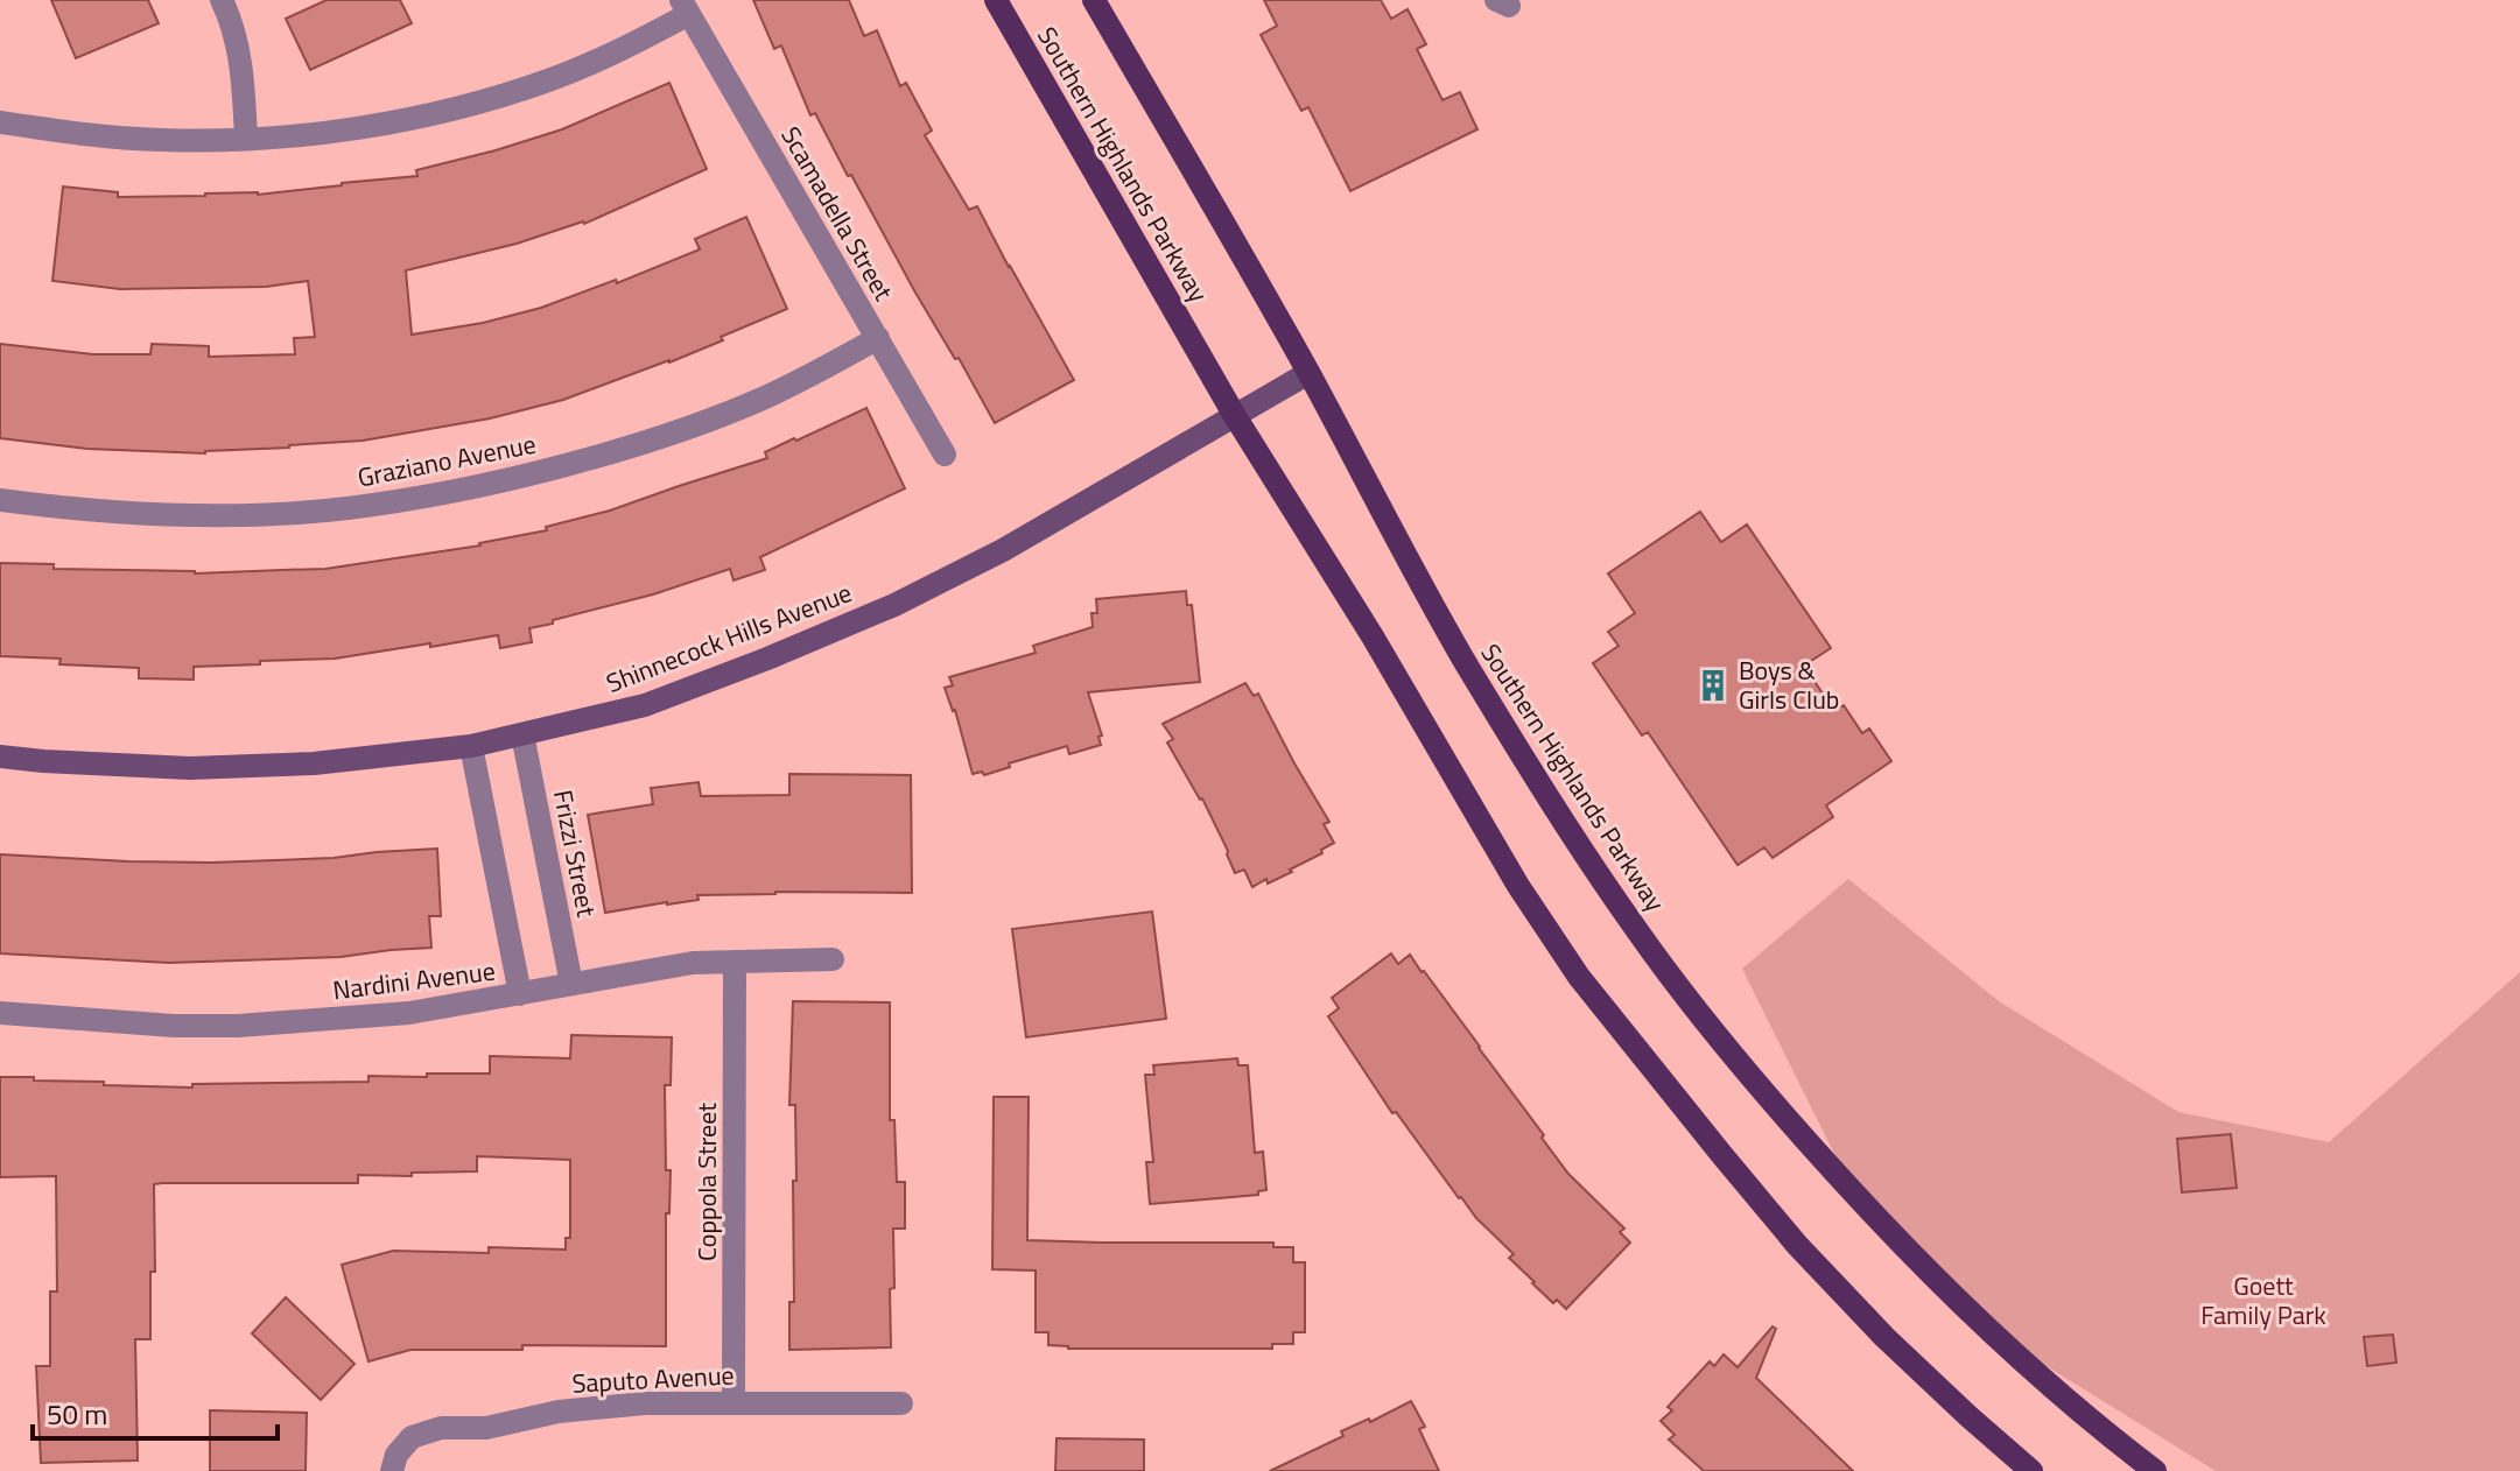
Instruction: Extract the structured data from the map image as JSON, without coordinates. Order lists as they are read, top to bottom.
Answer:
{
  "streets": {
    "main road": ["Southern Highlands Parkway"],
    "street": [
      "Scamadella Street",
      "Graziano Avenue",
      "Shinnecock Hills Avenue",
      "Frizzi Street",
      "Nardini Avenue",
      "Coppola Street",
      "Saputo Avenue"
    ]
  },
  "crossings": [
    ["Southern Highlands Parkway", "Shinnecock Hills Avenue"],
    ["Scamadella Street", "Graziano Avenue"],
    ["Shinnecock Hills Avenue", "Frizzi Street"],
    ["Frizzi Street", "Nardini Avenue"],
    ["Nardini Avenue", "Coppola Street"],
    ["Coppola Street", "Saputo Avenue"]
  ],
  "parks": ["Goett Family Park"],
  "places": {
    "building": ["Boys & Girls Club"]
  },
  "scale_bar": "50 m"
}
